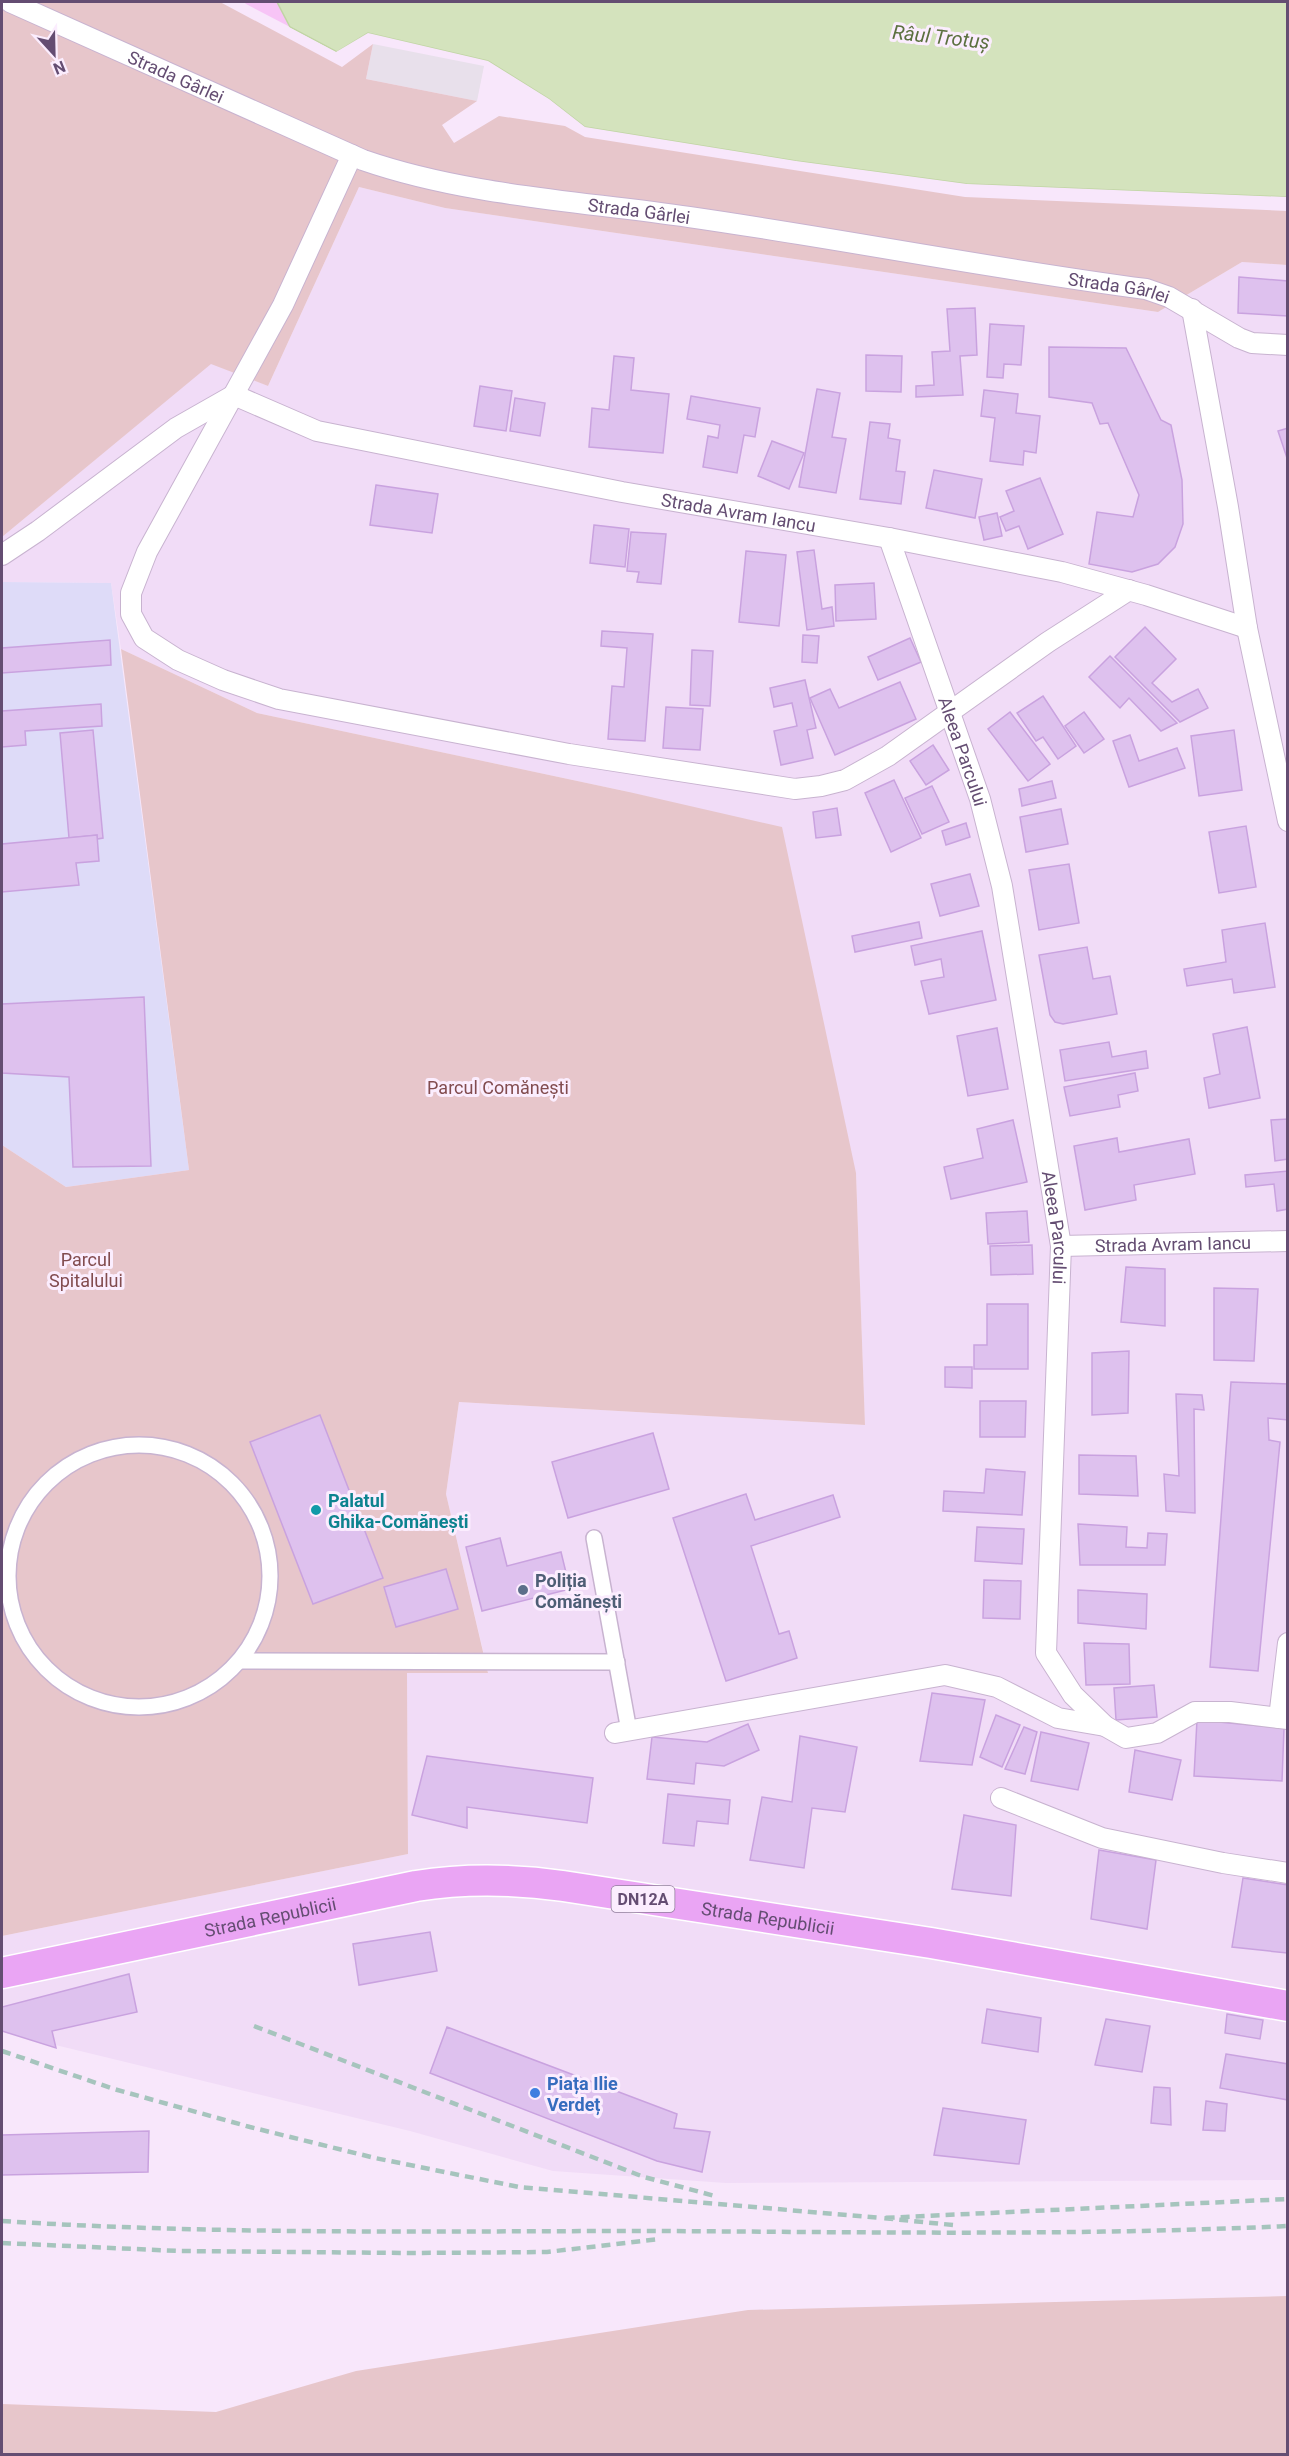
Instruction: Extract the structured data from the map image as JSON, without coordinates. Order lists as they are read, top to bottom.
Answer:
{
  "streets": {
    "main road": ["DN12A", "Strada Republicii"],
    "street": ["Strada Gârlei", "Strada Avram Iancu", "Aleea Parcului"]
  },
  "crossings": [
    ["Strada Avram Iancu", "Aleea Parcului"]
  ],
  "water": ["Râul Trotuș"],
  "parks": ["Parcul Comănești", "Parcul Spitalului"],
  "places": ["Palatul Ghika-Comănești", "Poliția Comănești", "Piața Ilie Verdeț"],
  "north": "bottom"
}
